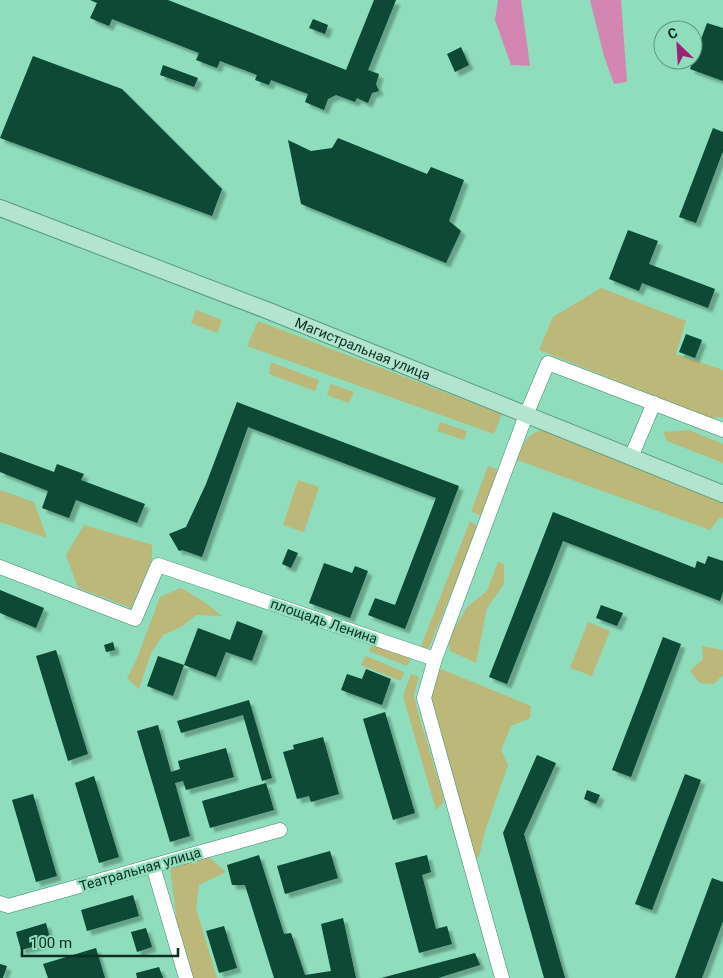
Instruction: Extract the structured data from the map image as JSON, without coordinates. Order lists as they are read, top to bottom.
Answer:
{
  "streets": {
    "main road": ["Магистральная улица"],
    "street": ["площадь Ленина", "Театральная улица"]
  },
  "scale_bar": "100 m",
  "north": "top left"
}
